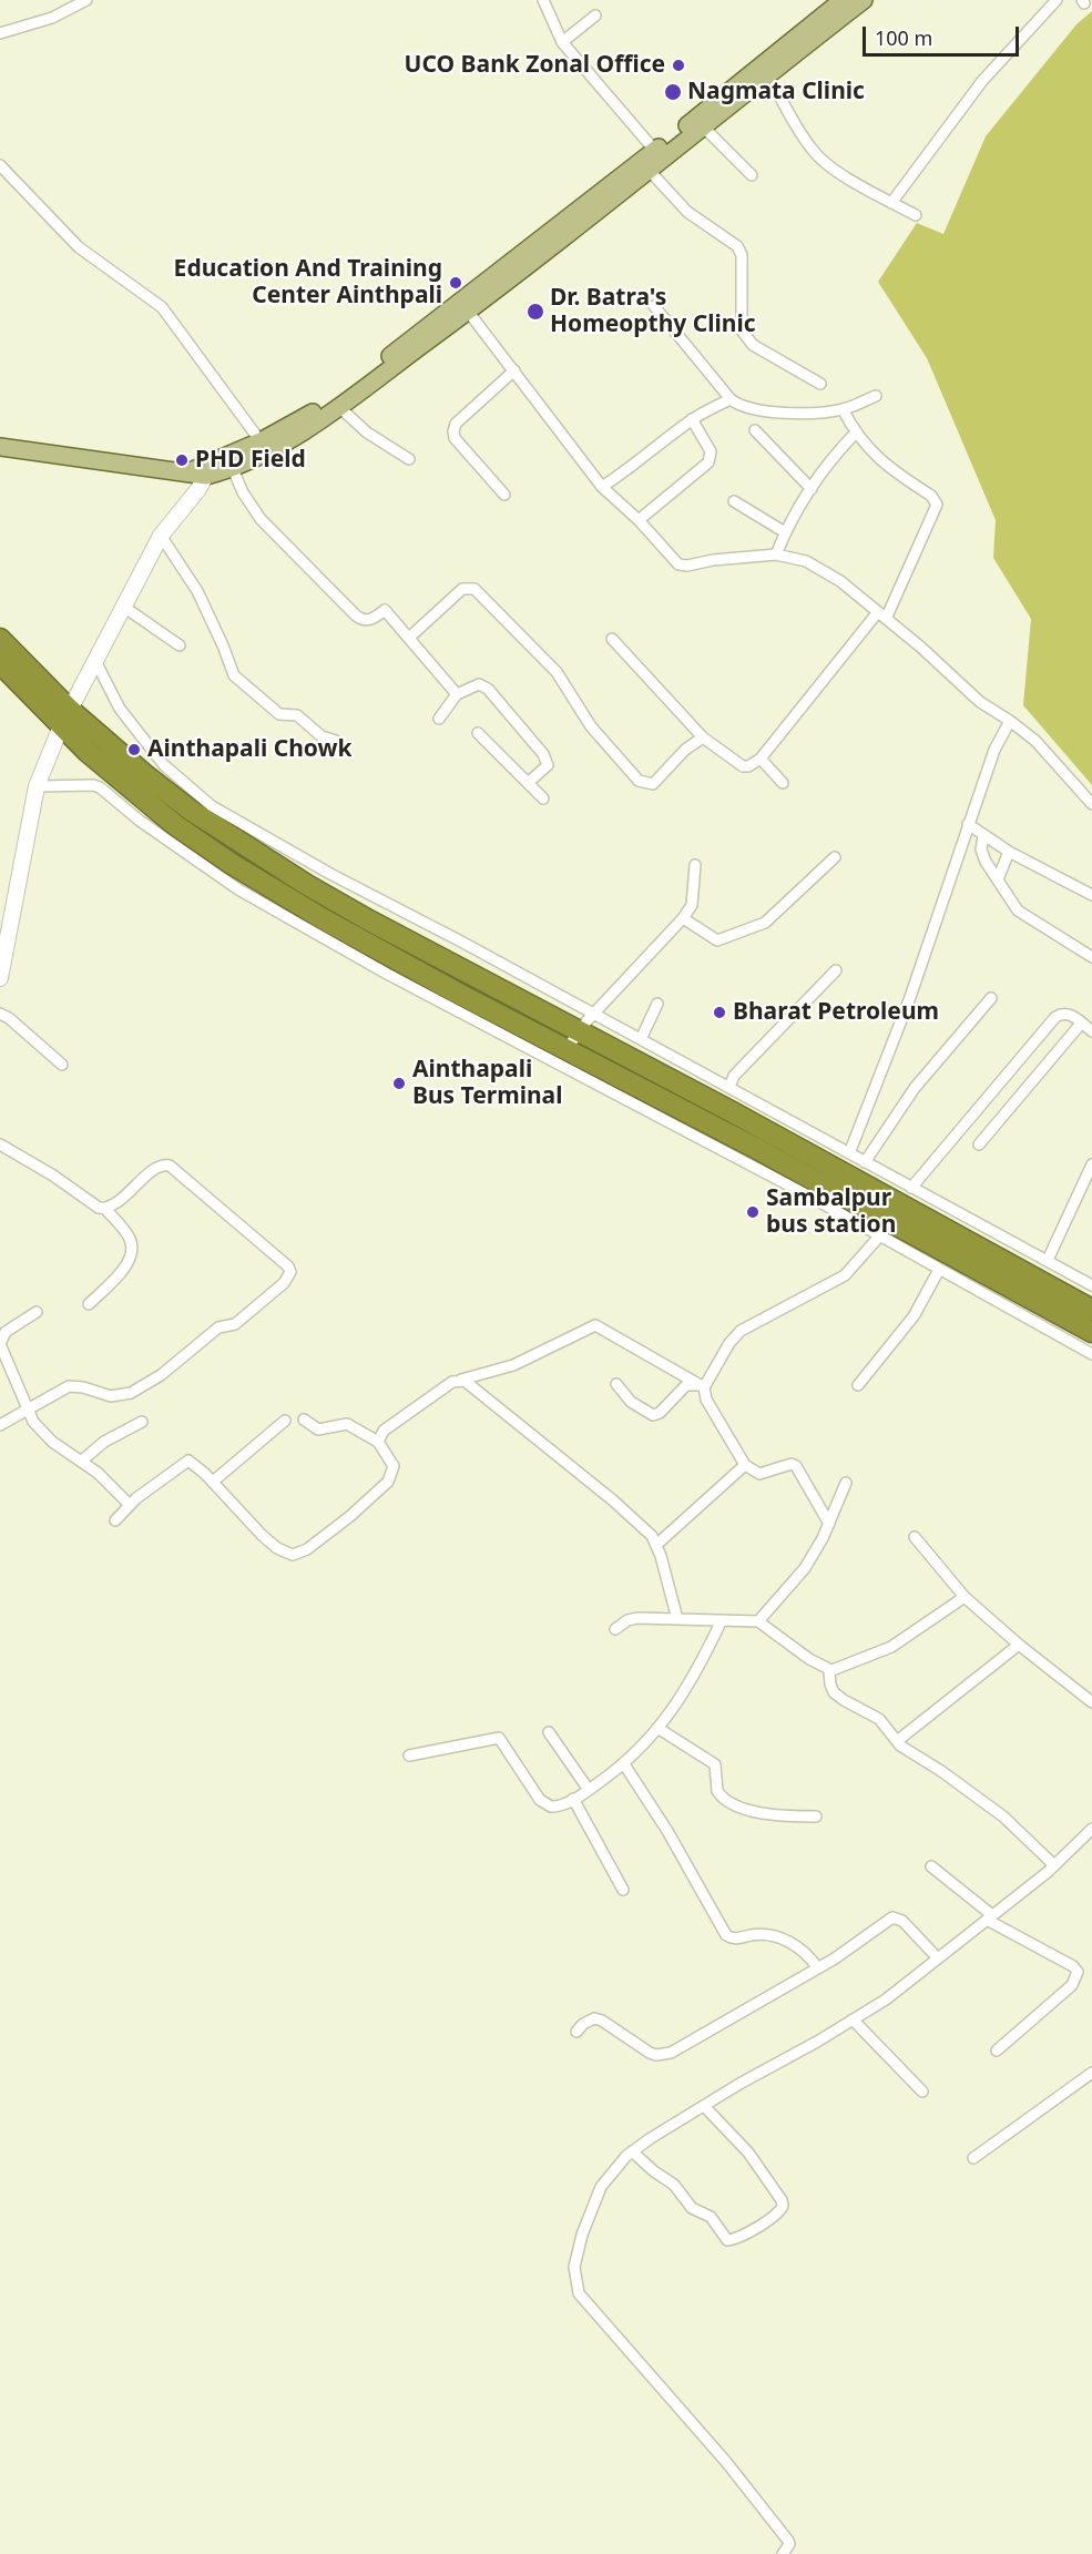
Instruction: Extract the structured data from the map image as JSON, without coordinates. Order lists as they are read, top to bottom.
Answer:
{
  "places": [
    "UCO Bank Zonal Office",
    "Nagmata Clinic",
    "Education And Training Center Ainthpali",
    "Dr. Batra's Homeopthy Clinic",
    "PHD Field",
    "Ainthapali Chowk",
    "Bharat Petroleum",
    "Ainthapali Bus Terminal",
    "Sambalpur bus station"
  ],
  "scale_bar": "100 m"
}
